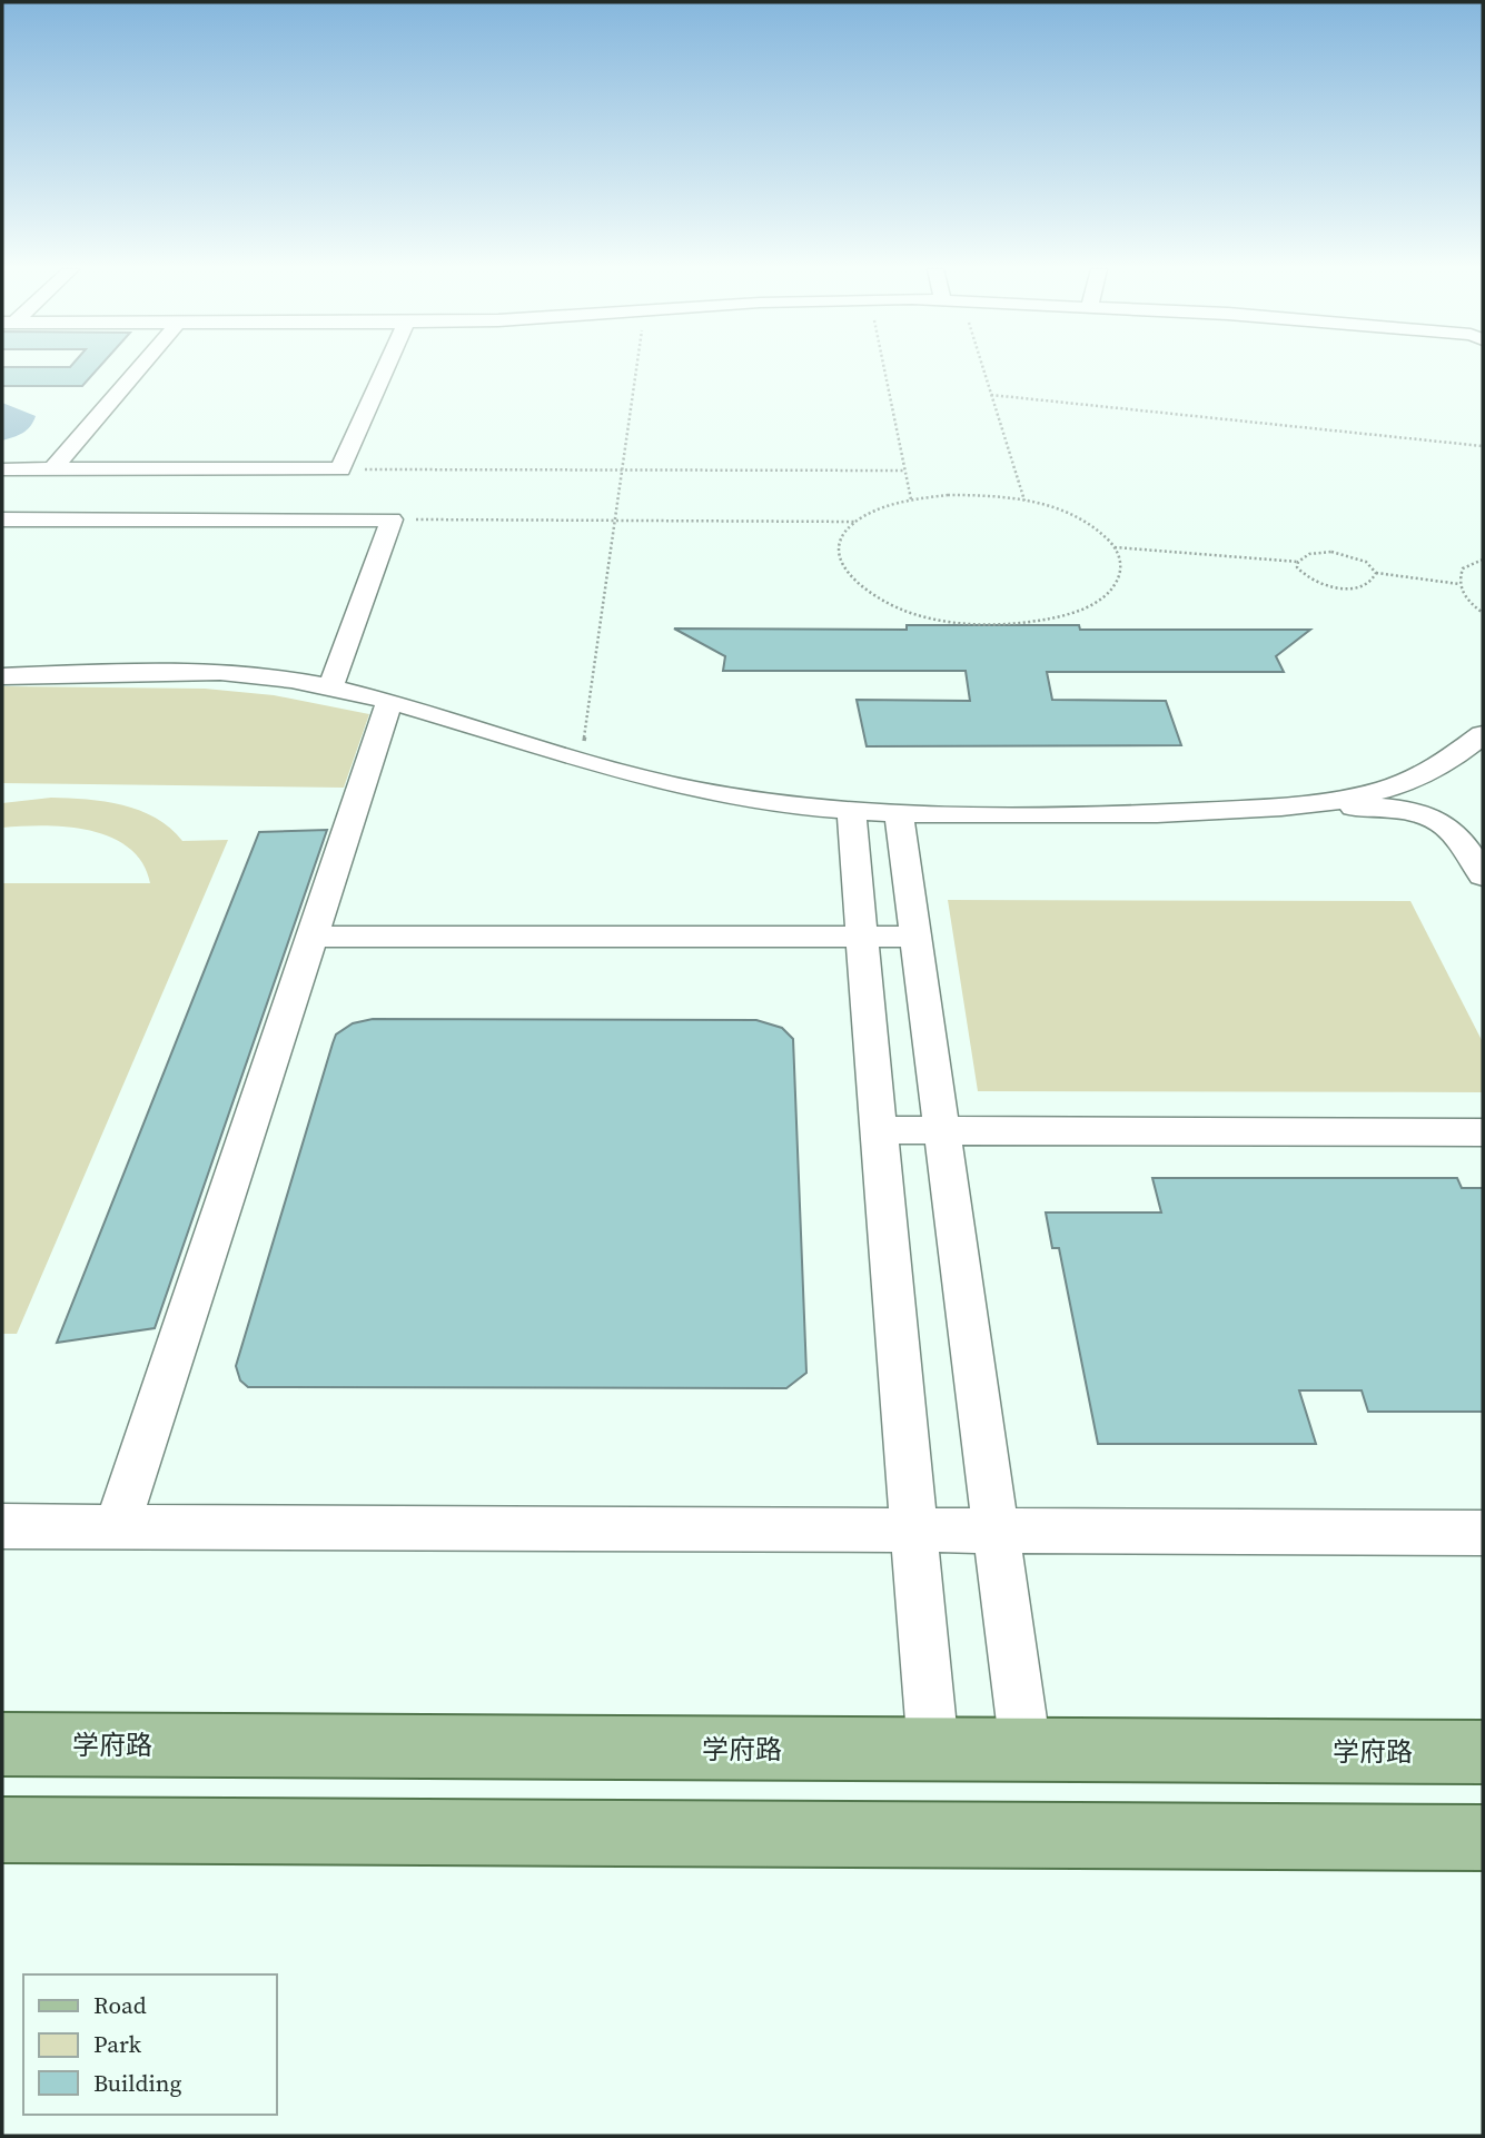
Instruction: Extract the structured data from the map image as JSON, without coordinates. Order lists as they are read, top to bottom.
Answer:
{
  "streets": {
    "main road": ["学府路"]
  },
  "legend": ["Road", "Park", "Building"]
}
